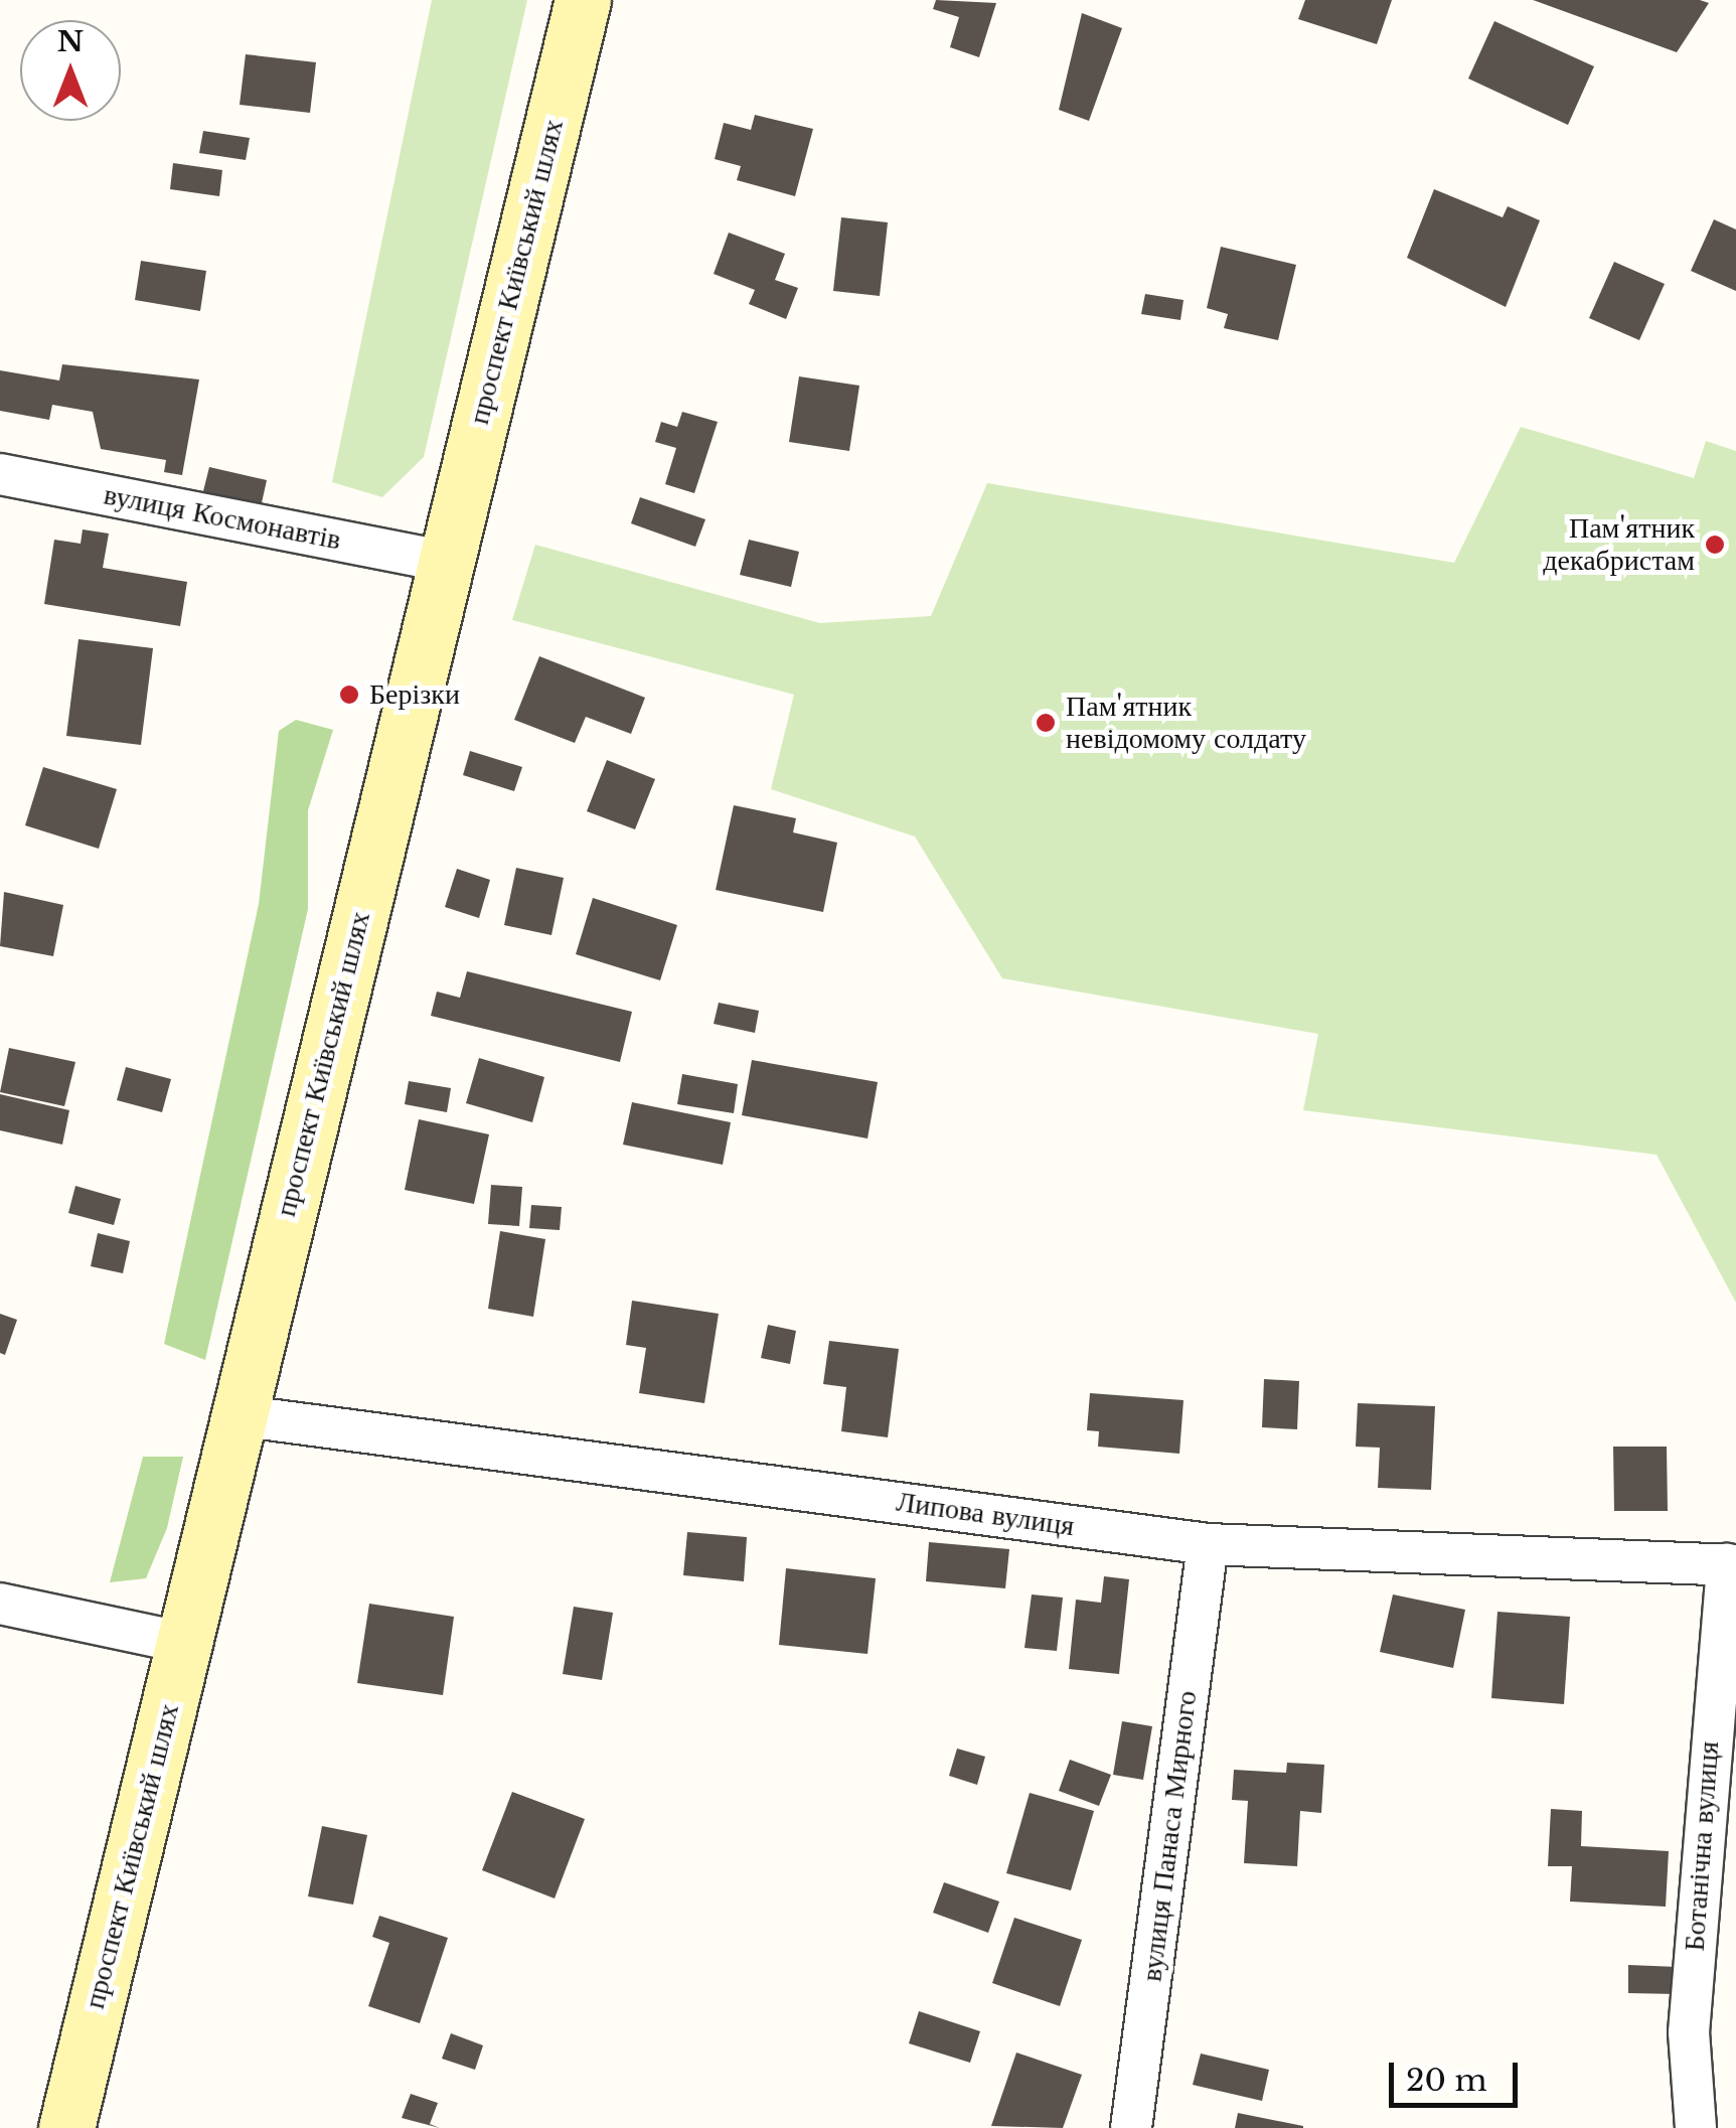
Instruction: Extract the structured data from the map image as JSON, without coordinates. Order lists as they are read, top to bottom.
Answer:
{
  "streets": {
    "main road": ["проспект Київський шлях"],
    "street": [
      "вулиця Космонавтів",
      "Липова вулиця",
      "вулиця Панаса Мирного",
      "Ботанічна вулиця"
    ]
  },
  "crossings": [
    ["проспект Київський шлях", "вулиця Космонавтів"],
    ["проспект Київський шлях", "Липова вулиця"],
    ["Липова вулиця", "вулиця Панаса Мирного"],
    ["Липова вулиця", "Ботанічна вулиця"]
  ],
  "places": ["Пам'ятник декабристам", "Берізки", "Пам'ятник невідомому солдату"],
  "scale_bar": "20 m",
  "north": "top"
}
